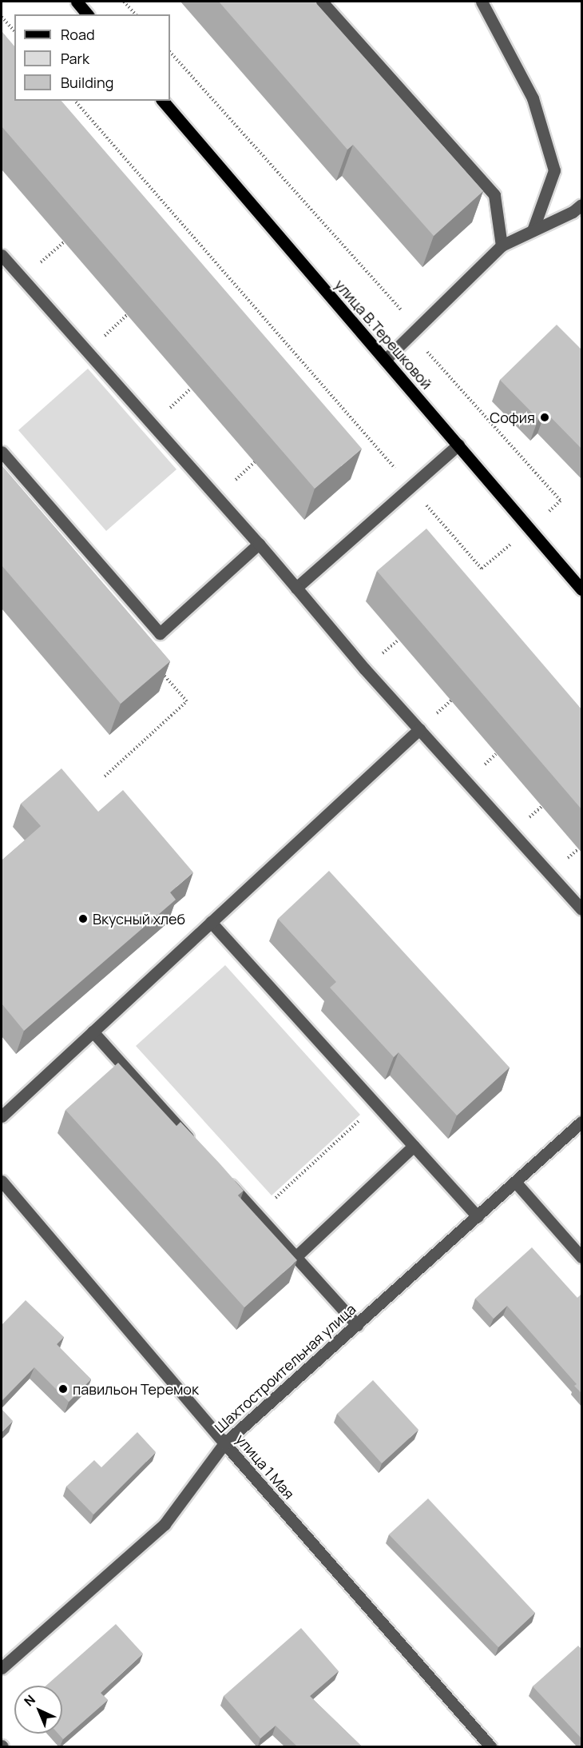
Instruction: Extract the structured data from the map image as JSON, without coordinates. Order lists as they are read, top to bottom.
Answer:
{
  "streets": {
    "main road": ["улица В.Терешковой"],
    "street": ["Шахтостроительная улица", "улица 1 Мая"]
  },
  "crossings": [
    ["Шахтостроительная улица", "улица 1 Мая"]
  ],
  "places": ["София", "Вкусный хлеб", "павильон Теремок"],
  "legend": ["Road", "Park", "Building"],
  "north": "top left"
}
